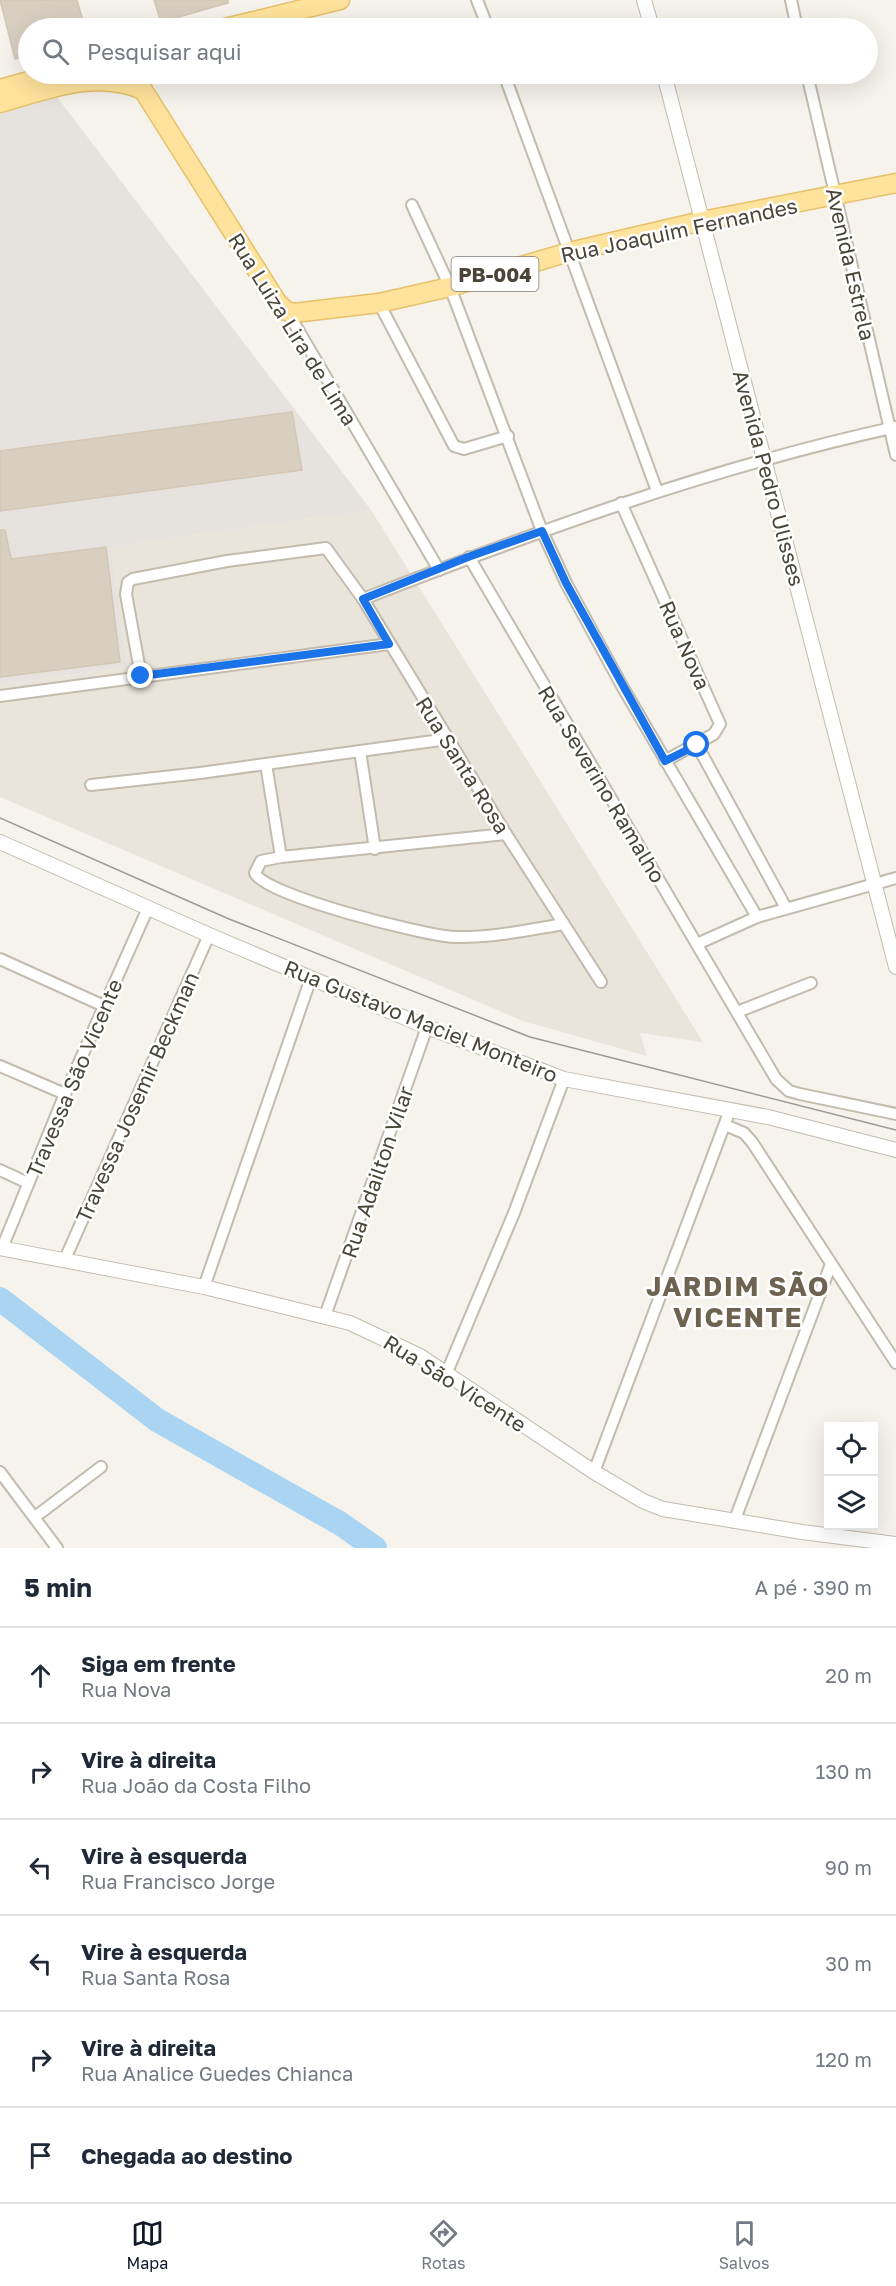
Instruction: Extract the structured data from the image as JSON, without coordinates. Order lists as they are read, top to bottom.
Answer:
{
  "streets": {
    "main road": ["Rua Joaquim Fernandes", "PB-004", "Rua Luiza Lira de Lima"],
    "street": [
      "Avenida Estrela",
      "Avenida Pedro Ulisses",
      "Rua Nova",
      "Rua Santa Rosa",
      "Rua Severino Ramalho",
      "Rua Gustavo Maciel Monteiro",
      "Travessa São Vicente",
      "Travessa Josemir Beckman",
      "Rua Adailton Vilar",
      "Rua São Vicente"
    ]
  },
  "crossings": [
    ["Rua Joaquim Fernandes", "Avenida Estrela"],
    ["Rua Joaquim Fernandes", "Rua Luiza Lira de Lima"],
    ["Rua Joaquim Fernandes", "Avenida Pedro Ulisses"],
    ["Rua Gustavo Maciel Monteiro", "Travessa São Vicente"],
    ["Rua Gustavo Maciel Monteiro", "Travessa Josemir Beckman"],
    ["Rua Gustavo Maciel Monteiro", "Rua Adailton Vilar"],
    ["Travessa São Vicente", "Rua São Vicente"],
    ["Travessa Josemir Beckman", "Rua São Vicente"],
    ["Rua Adailton Vilar", "Rua São Vicente"]
  ],
  "districts": ["JARDIM SÃO VICENTE"],
  "page": {
    "search": "Pesquisar aqui",
    "heading": ["5 min", "A pé · 390 m"],
    "list": [
      ["Siga em frente", "Rua Nova", "20 m"],
      ["Vire à direita", "Rua João da Costa Filho", "130 m"],
      ["Vire à esquerda", "Rua Francisco Jorge", "90 m"],
      ["Vire à esquerda", "Rua Santa Rosa", "30 m"],
      ["Vire à direita", "Rua Analice Guedes Chianca", "120 m"],
      "Chegada ao destino"
    ],
    "nav": ["Mapa", "Rotas", "Salvos"]
  }
}
